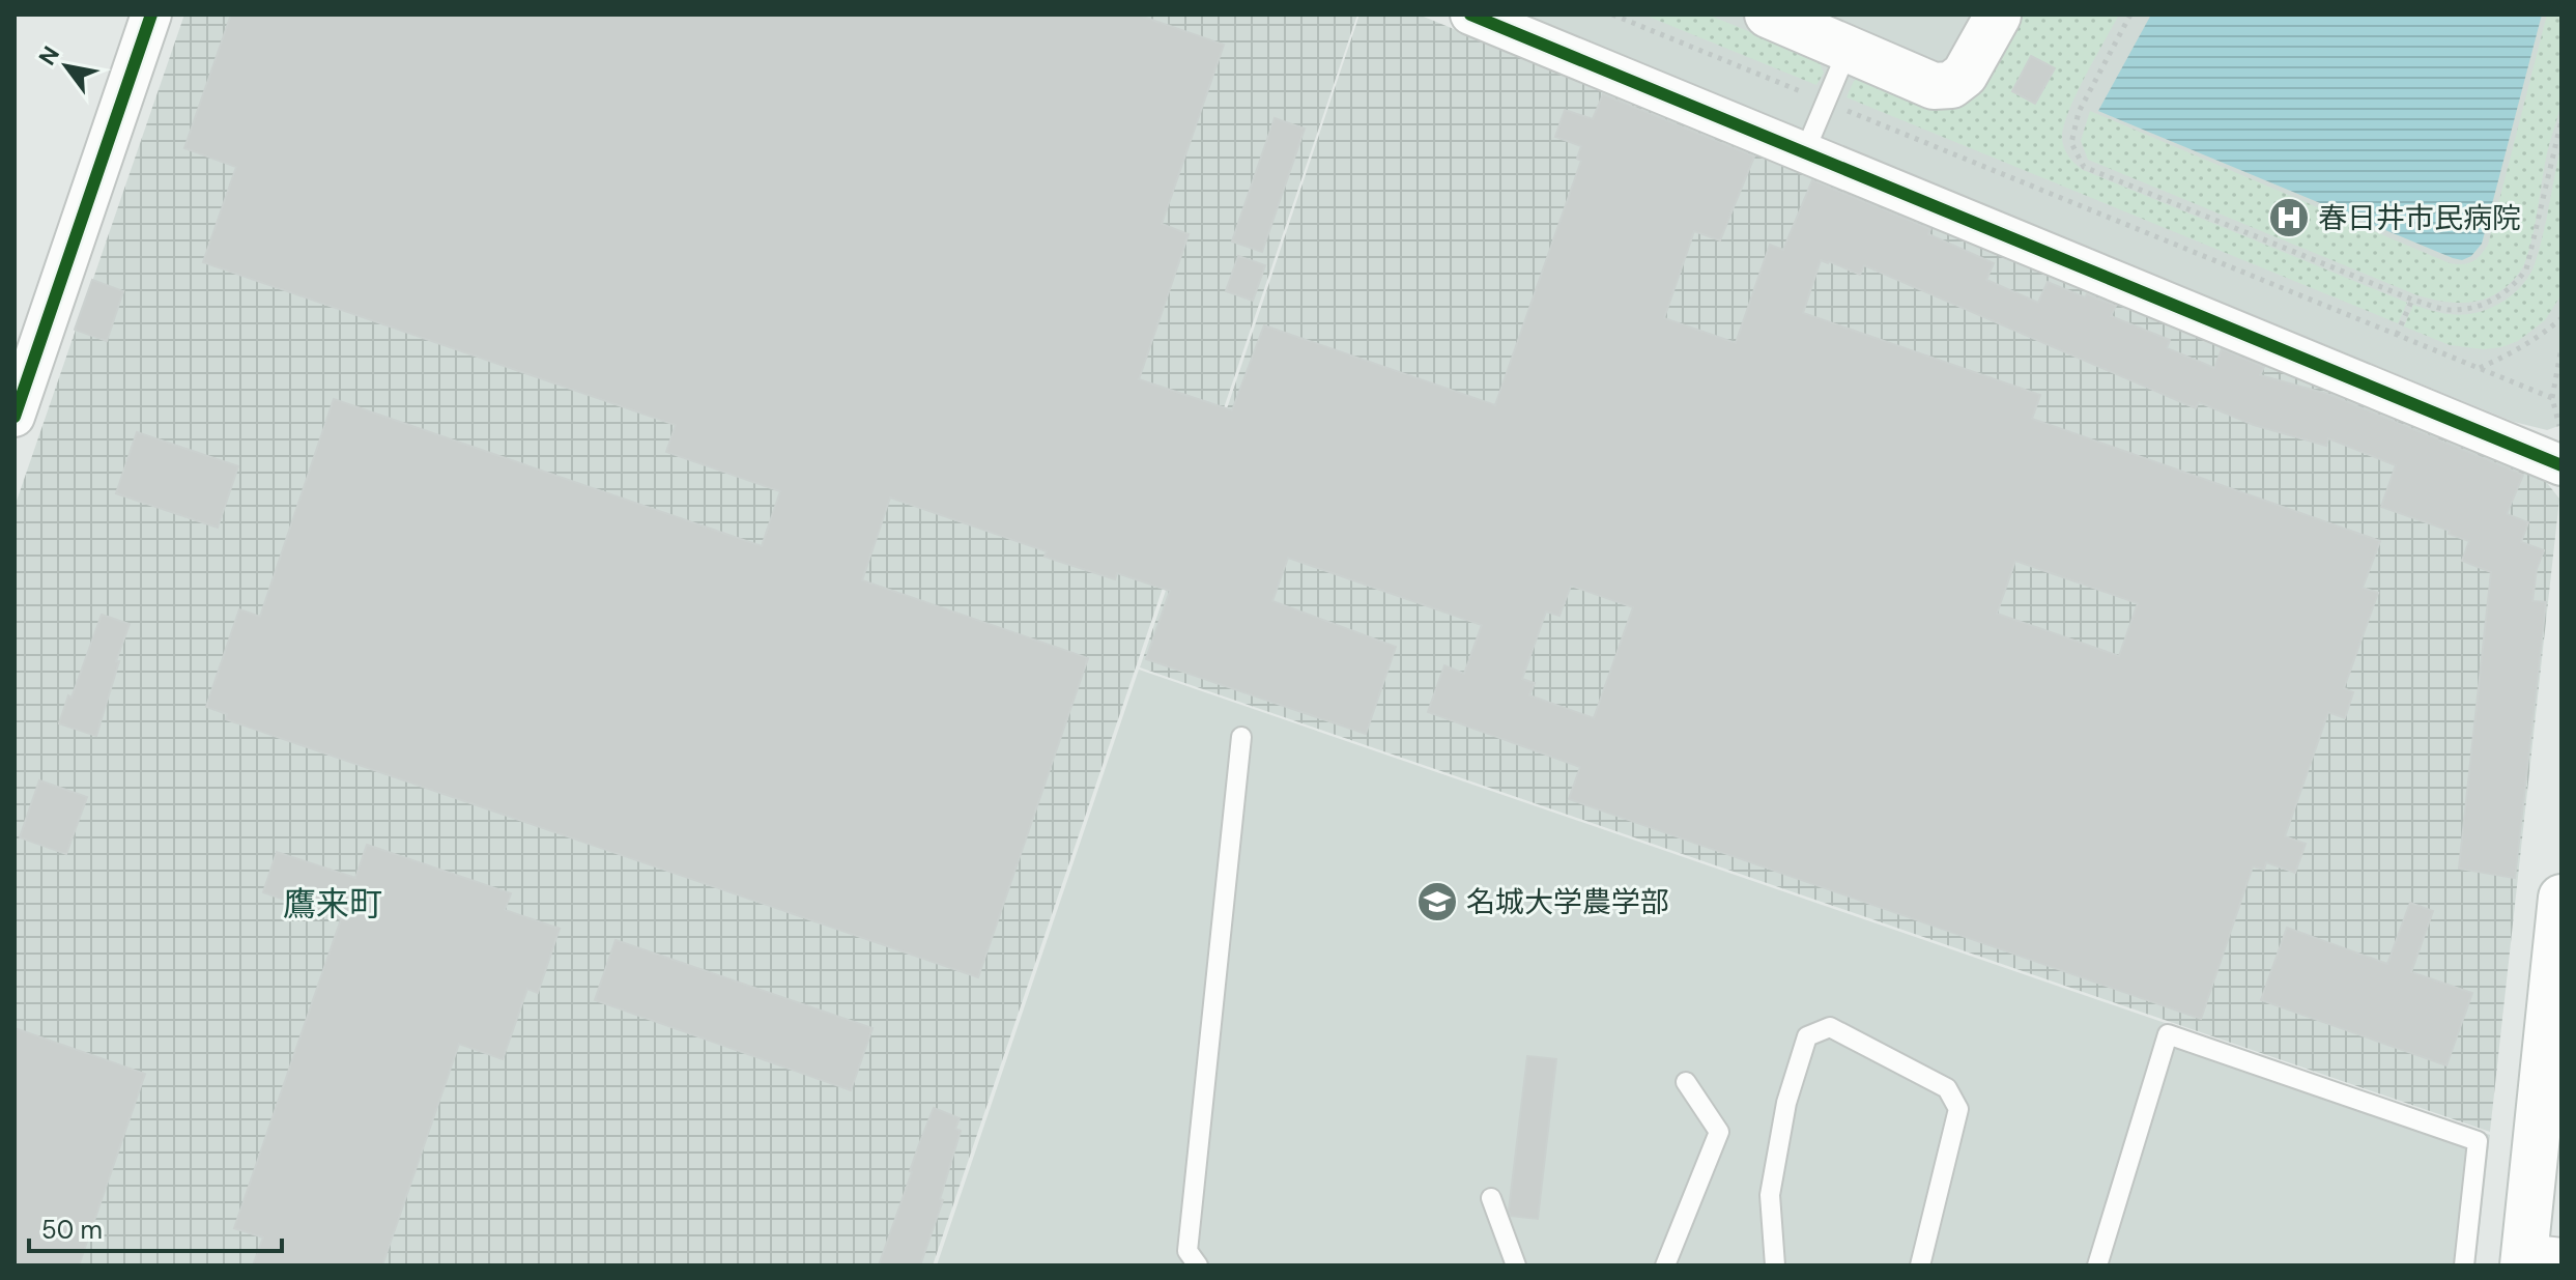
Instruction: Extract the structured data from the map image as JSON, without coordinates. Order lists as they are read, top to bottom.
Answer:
{
  "districts": ["鷹来町"],
  "places": {
    "hospital": ["春日井市民病院"],
    "school or university": ["名城大学農学部"]
  },
  "scale_bar": "50 m",
  "north": "top left"
}
